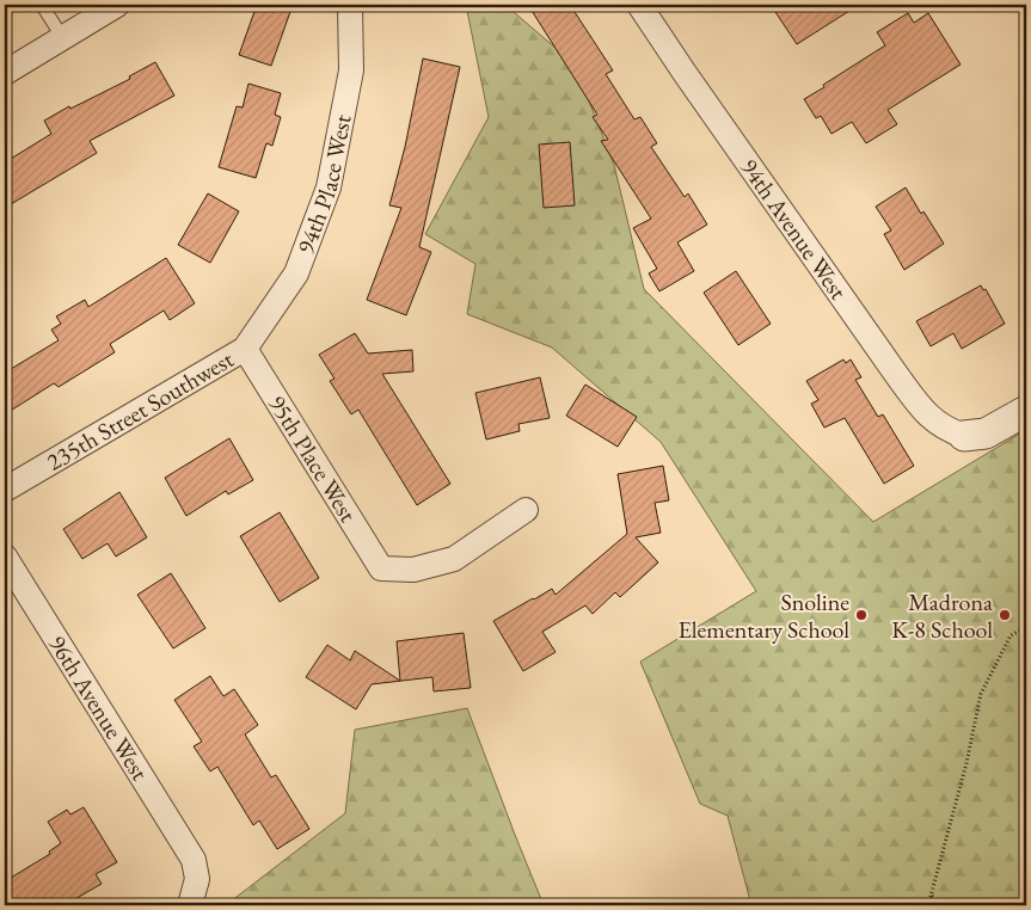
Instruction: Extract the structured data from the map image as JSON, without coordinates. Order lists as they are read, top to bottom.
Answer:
{
  "streets": {
    "street": [
      "94th Place West",
      "94th Avenue West",
      "235th Street Southwest",
      "95th Place West",
      "96th Avenue West"
    ]
  },
  "crossings": [
    ["94th Place West", "235th Street Southwest"],
    ["94th Place West", "95th Place West"],
    ["235th Street Southwest", "95th Place West"]
  ],
  "places": ["Snoline Elementary School", "Madrona K-8 School"]
}
